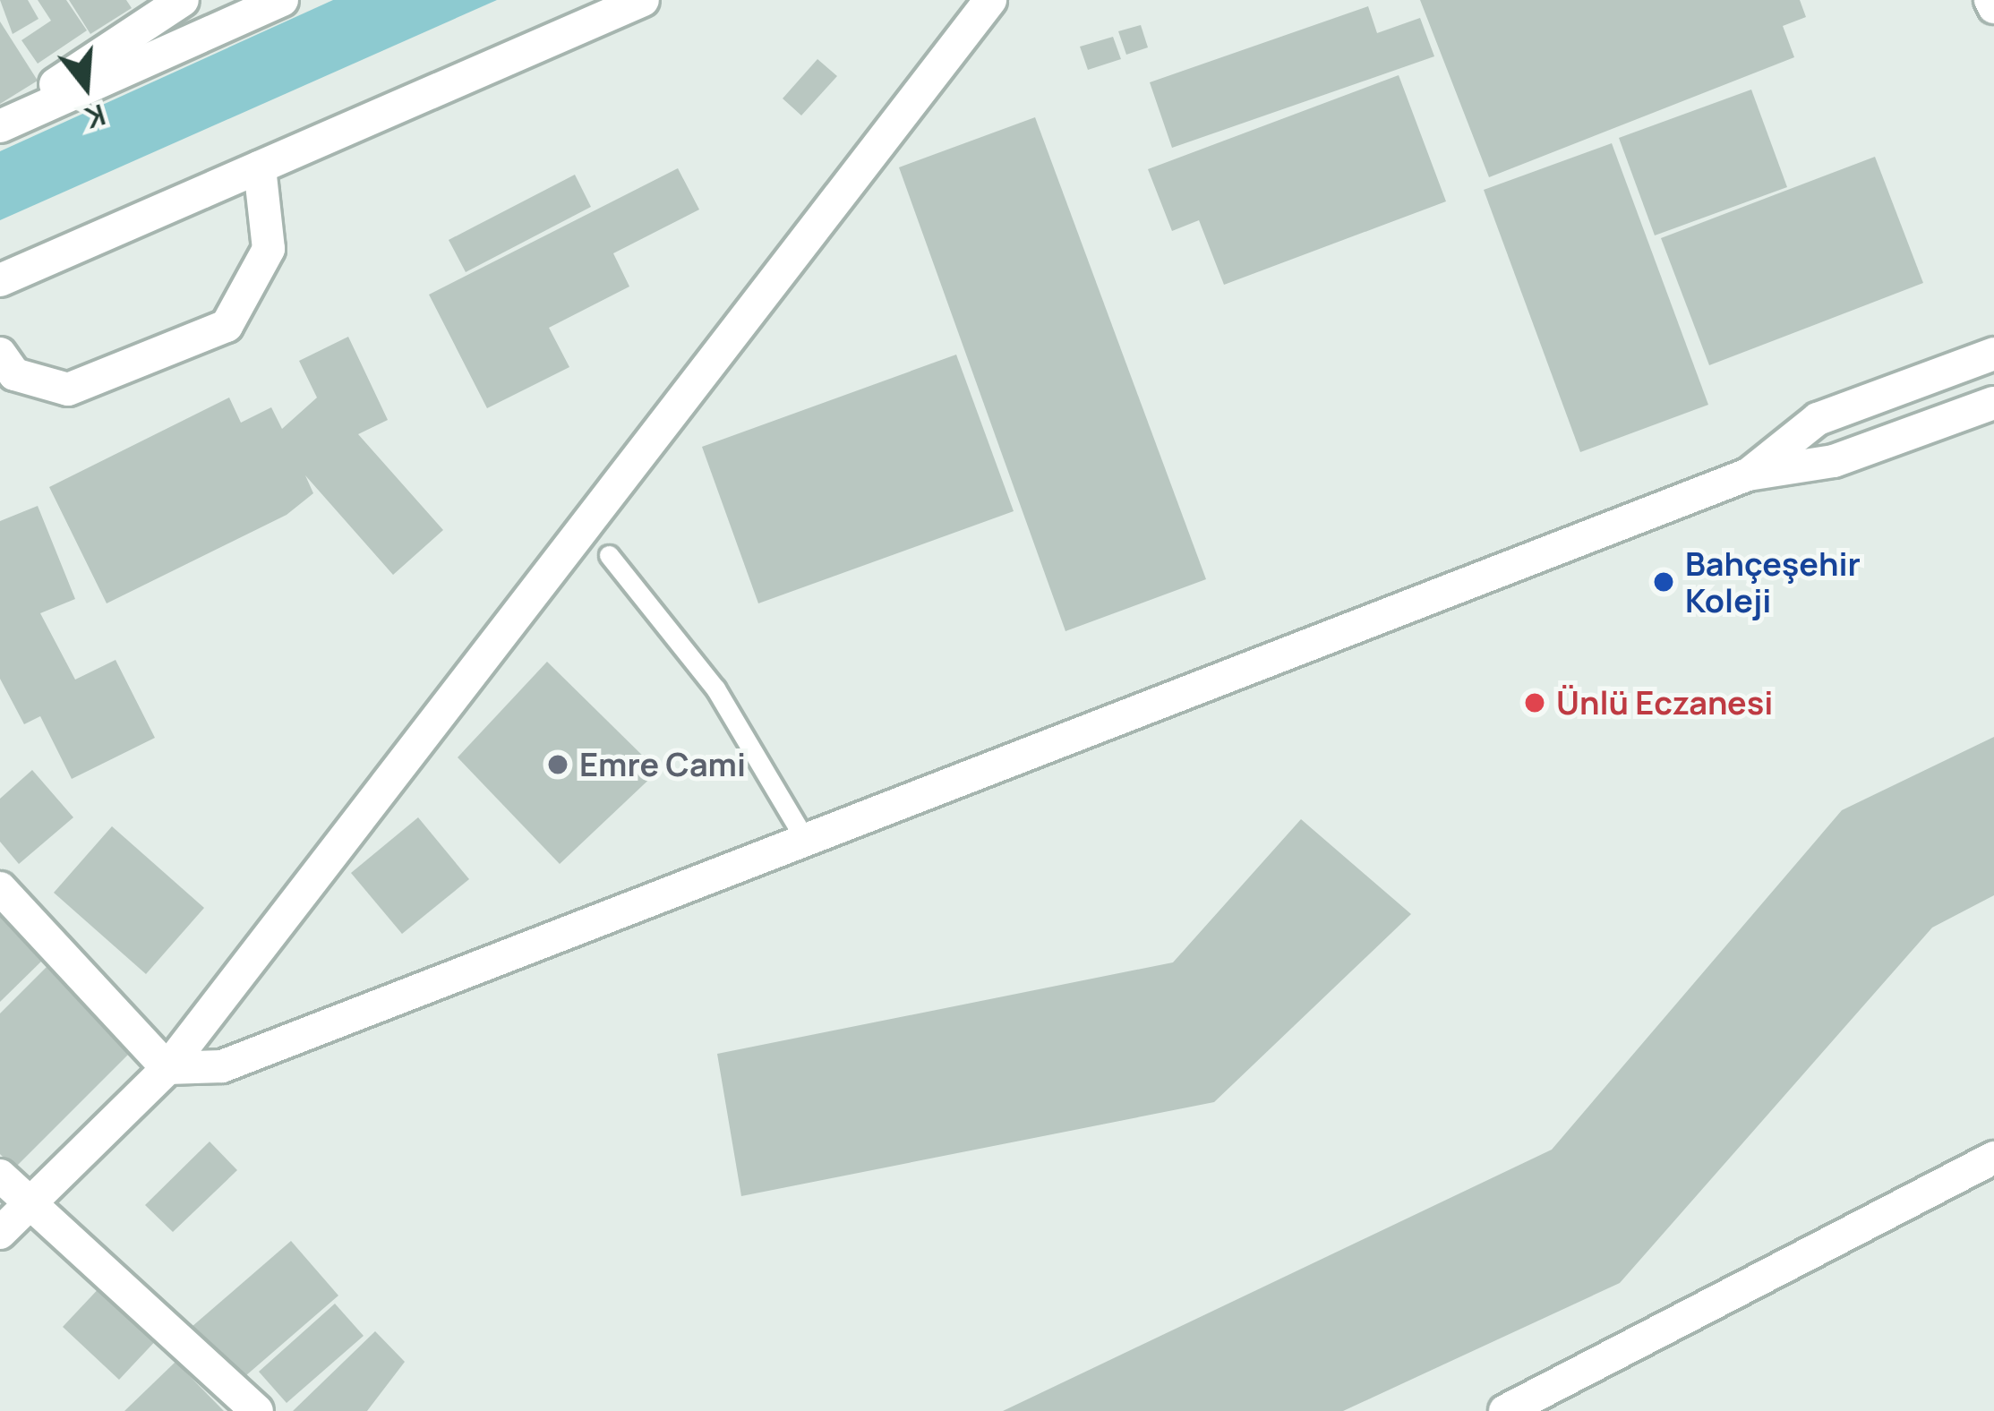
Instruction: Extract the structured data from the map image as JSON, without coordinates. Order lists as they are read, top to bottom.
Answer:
{
  "places": ["Bahçeşehir Koleji", "Ünlü Eczanesi", "Emre Cami"],
  "north": "bottom"
}
